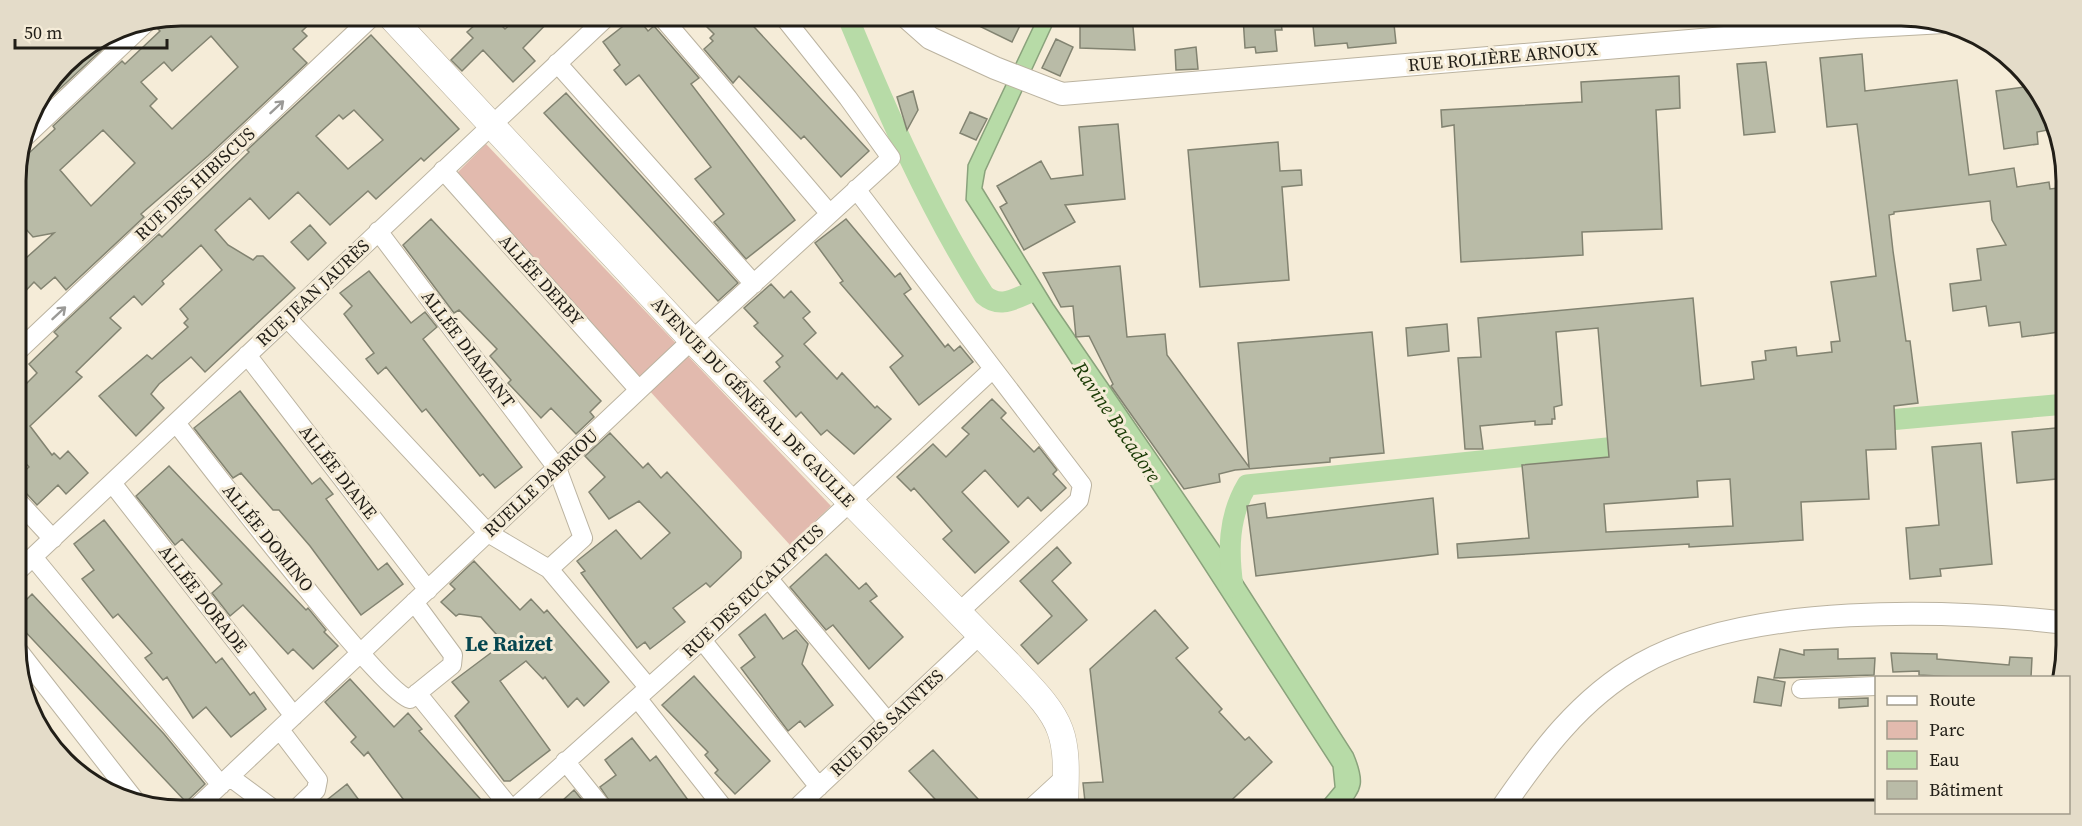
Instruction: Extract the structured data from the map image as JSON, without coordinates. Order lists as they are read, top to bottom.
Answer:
{
  "streets": {
    "main road": ["AVENUE DU GÉNÉRAL DE GAULLE"],
    "street": [
      "RUE ROLIÈRE ARNOUX",
      "RUE DES HIBISCUS",
      "ALLÉE DERBY",
      "RUE JEAN JAURÈS",
      "ALLÉE DIAMANT",
      "ALLÉE DIANE",
      "RUELLE DABRIOU",
      "ALLÉE DOMINO",
      "RUE DES EUCALYPTUS",
      "ALLÉE DORADE",
      "RUE DES SAINTES"
    ]
  },
  "crossings": [
    ["ALLÉE DERBY", "RUE JEAN JAURÈS"],
    ["ALLÉE DERBY", "RUELLE DABRIOU"],
    ["RUE JEAN JAURÈS", "ALLÉE DIAMANT"],
    ["RUE JEAN JAURÈS", "AVENUE DU GÉNÉRAL DE GAULLE"],
    ["RUE JEAN JAURÈS", "ALLÉE DIANE"],
    ["RUE JEAN JAURÈS", "ALLÉE DOMINO"],
    ["RUE JEAN JAURÈS", "ALLÉE DORADE"],
    ["ALLÉE DIAMANT", "RUELLE DABRIOU"],
    ["AVENUE DU GÉNÉRAL DE GAULLE", "RUELLE DABRIOU"],
    ["AVENUE DU GÉNÉRAL DE GAULLE", "RUE DES EUCALYPTUS"],
    ["AVENUE DU GÉNÉRAL DE GAULLE", "RUE DES SAINTES"],
    ["ALLÉE DIANE", "RUELLE DABRIOU"],
    ["RUELLE DABRIOU", "ALLÉE DOMINO"],
    ["RUELLE DABRIOU", "ALLÉE DORADE"]
  ],
  "districts": ["Le Raizet"],
  "water": ["Ravine Bacadore"],
  "legend": [
    "Route",
    "Parc",
    "Eau",
    "Bâtiment"
  ],
  "scale_bar": "50 m"
}
